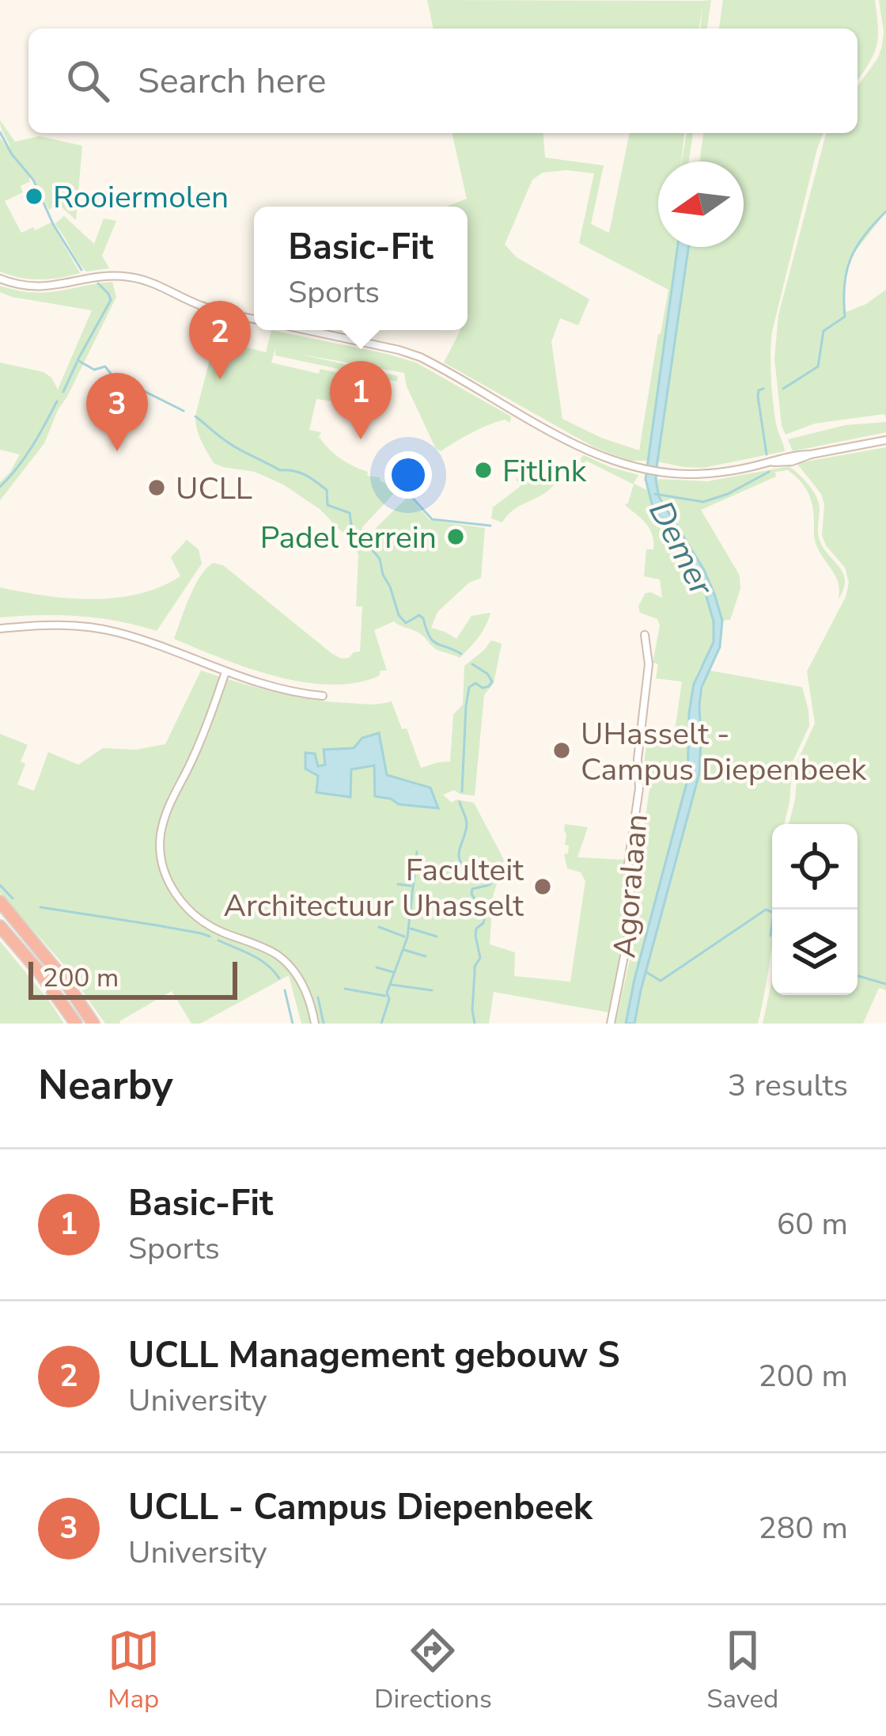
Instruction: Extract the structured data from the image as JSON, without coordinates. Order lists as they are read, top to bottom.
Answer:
{
  "streets": {
    "street": ["Agoralaan"]
  },
  "water": ["Demer"],
  "places": [
    "Rooiermolen",
    "Fitlink",
    "UCLL",
    "Padel terrein",
    "UHasselt - Campus Diepenbeek",
    "Faculteit Architectuur Uhasselt"
  ],
  "scale_bar": "200 m",
  "north": "left",
  "page": {
    "search": "Search here",
    "popup": ["Basic-Fit", "Sports"],
    "pins": ["2", "1", "3"],
    "scale": "200 m",
    "heading": ["Nearby", "3 results"],
    "list": [
      {
        "mark": "1",
        "name": "Basic-Fit",
        "note": "Sports",
        "value": "60 m"
      },
      {
        "mark": "2",
        "name": "UCLL Management gebouw S",
        "note": "University",
        "value": "200 m"
      },
      {
        "mark": "3",
        "name": "UCLL - Campus Diepenbeek",
        "note": "University",
        "value": "280 m"
      }
    ],
    "nav": ["Map", "Directions", "Saved"]
  }
}
